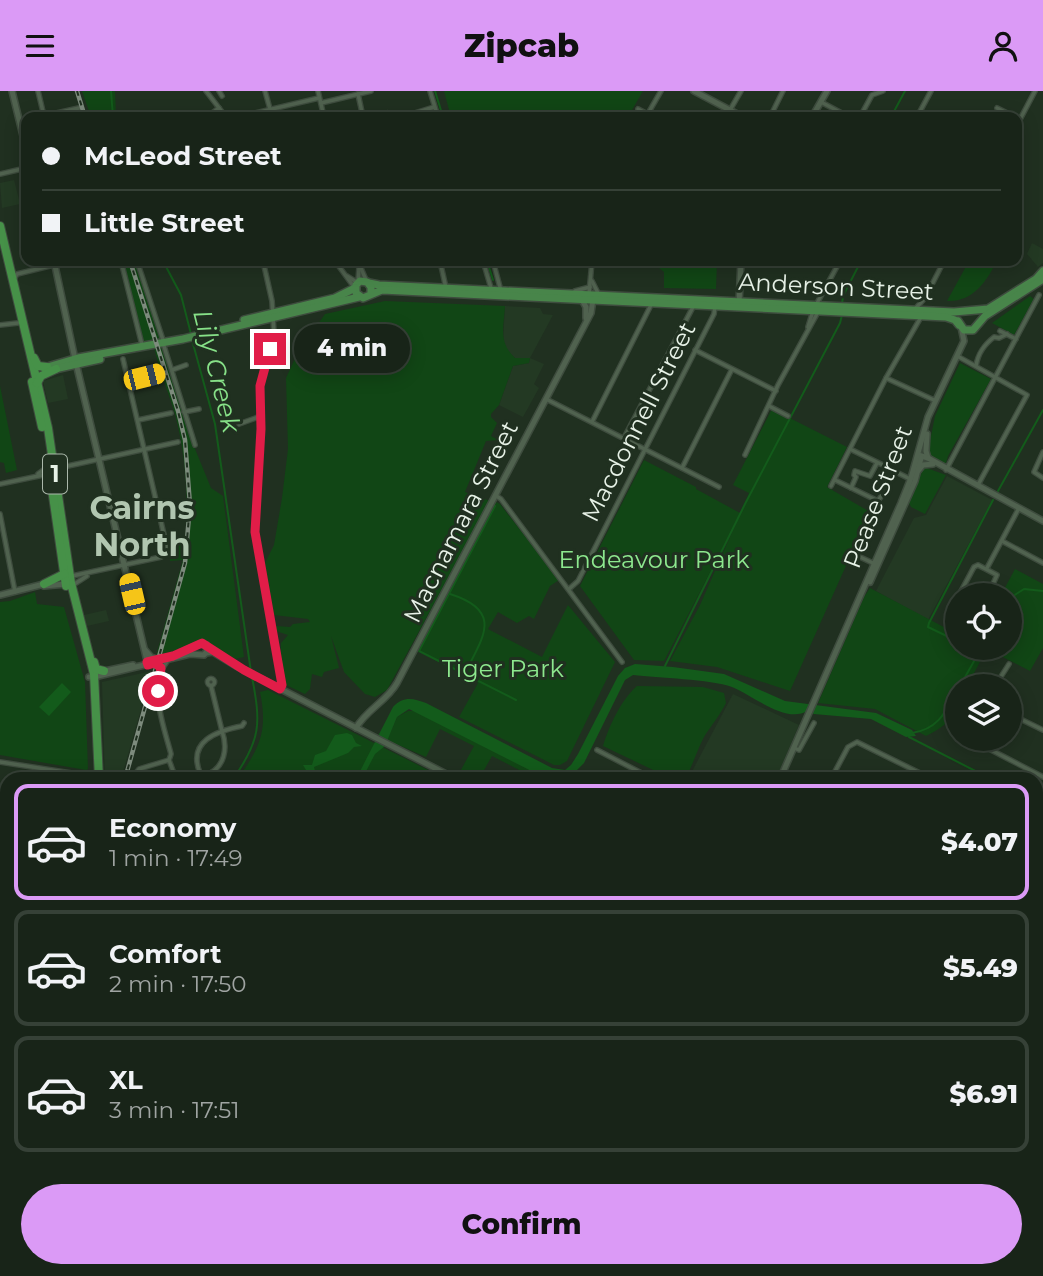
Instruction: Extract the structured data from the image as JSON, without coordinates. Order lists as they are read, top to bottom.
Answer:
{
  "streets": {
    "highway": ["1"],
    "main road": ["Anderson Street", "Pease Street"],
    "street": ["Macdonnell Street", "Macnamara Street"]
  },
  "crossings": [
    ["Anderson Street", "Macdonnell Street"],
    ["Anderson Street", "Pease Street"],
    ["Anderson Street", "Macnamara Street"]
  ],
  "districts": ["Cairns North"],
  "water": ["Lily Creek"],
  "parks": ["Endeavour Park", "Tiger Park"],
  "page": {
    "header": "Zipcab",
    "banner": ["McLeod Street", "Little Street"],
    "bubble": "4 min",
    "list": [
      {
        "name": "Economy",
        "note": "1 min · 17:49",
        "value": "$4.07"
      },
      {
        "name": "Comfort",
        "note": "2 min · 17:50",
        "value": "$5.49"
      },
      {
        "name": "XL",
        "note": "3 min · 17:51",
        "value": "$6.91"
      }
    ],
    "buttons": "Confirm"
  }
}
